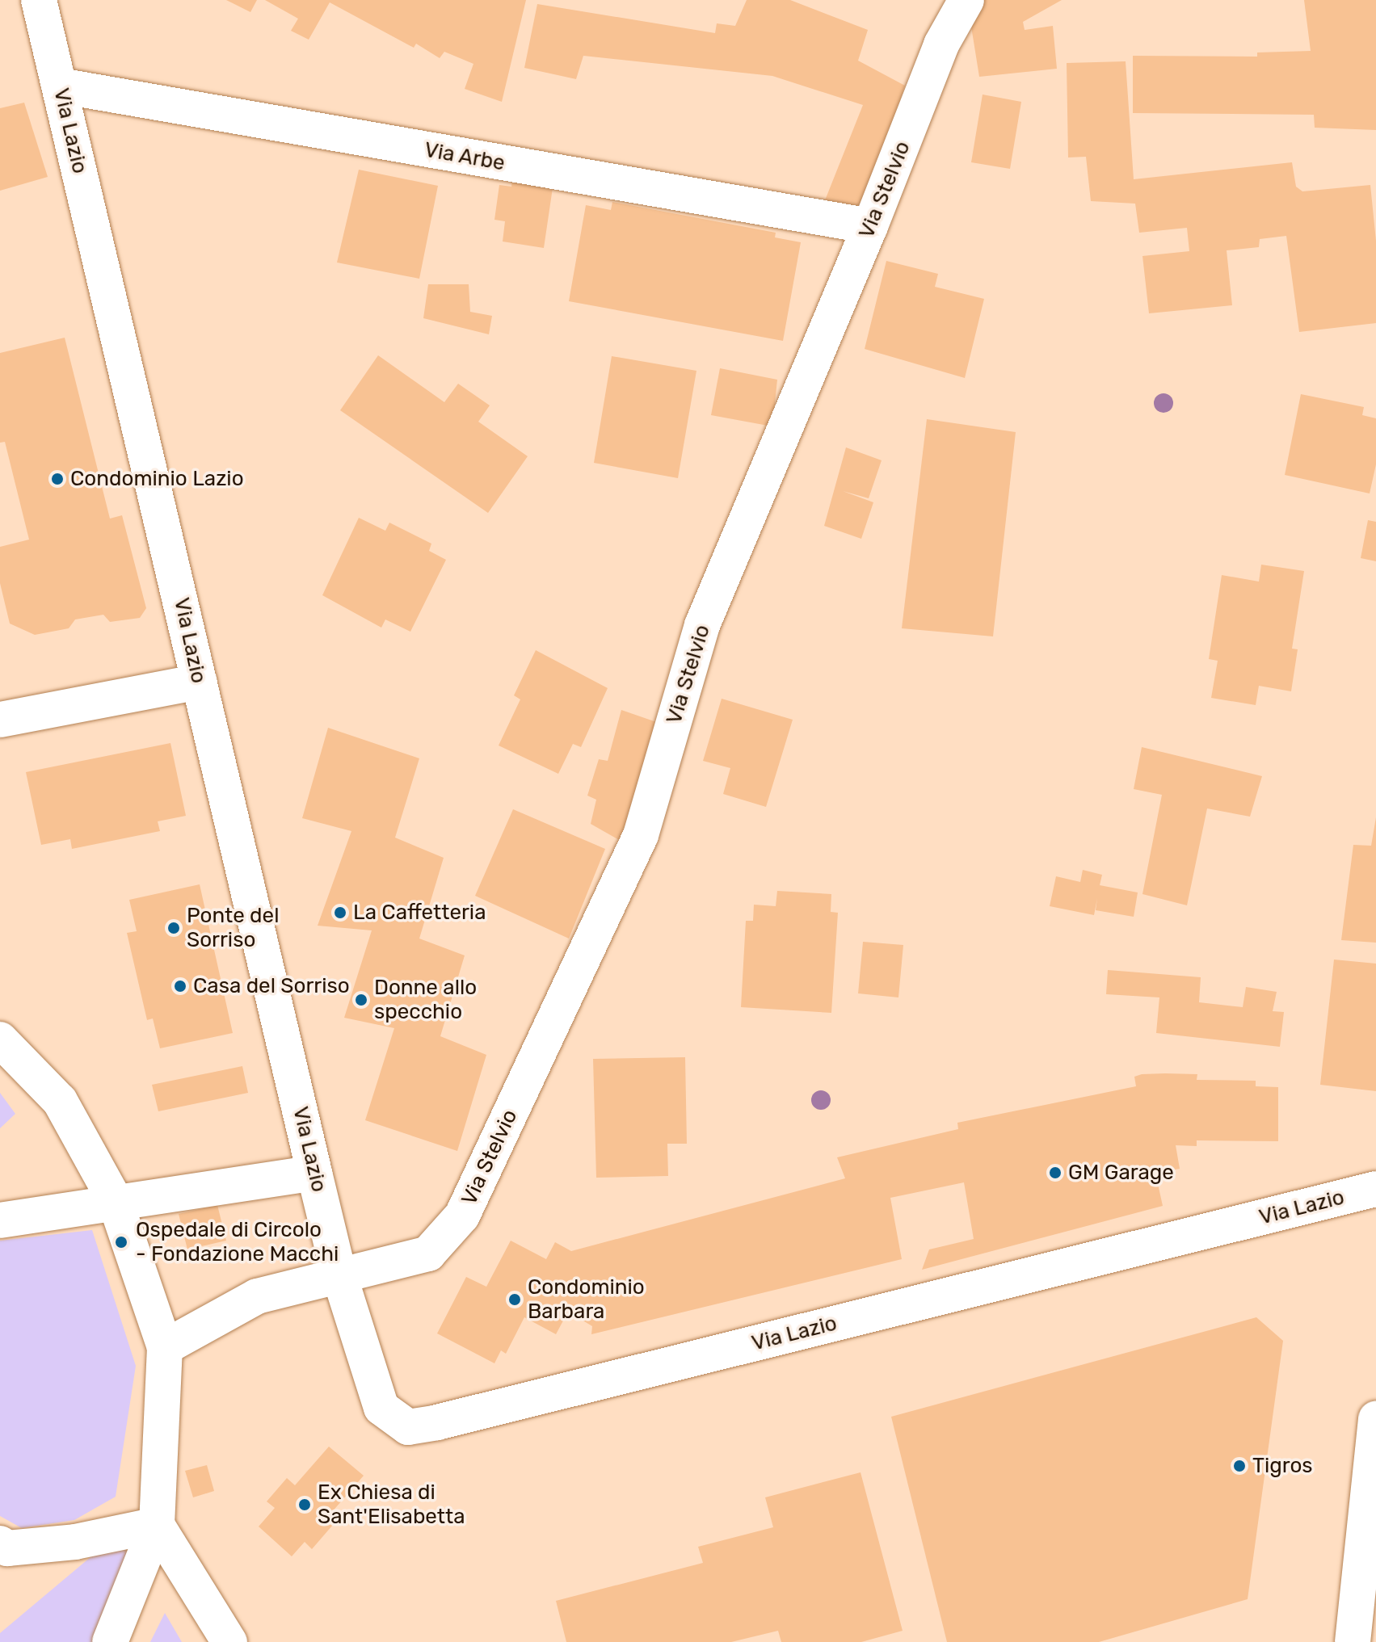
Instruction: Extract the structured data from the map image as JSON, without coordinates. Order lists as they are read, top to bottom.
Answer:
{
  "streets": {
    "street": ["Via Lazio", "Via Arbe", "Via Stelvio"]
  },
  "crossings": [
    ["Via Lazio", "Via Arbe"],
    ["Via Lazio", "Via Stelvio"],
    ["Via Arbe", "Via Stelvio"]
  ],
  "places": [
    "Condominio Lazio",
    "La Caffetteria",
    "Ponte del Sorriso",
    "Casa del Sorriso",
    "Donne allo specchio",
    "GM Garage",
    "Ospedale di Circolo - Fondazione Macchi",
    "Condominio Barbara",
    "Tigros",
    "Ex Chiesa di Sant'Elisabetta"
  ]
}
